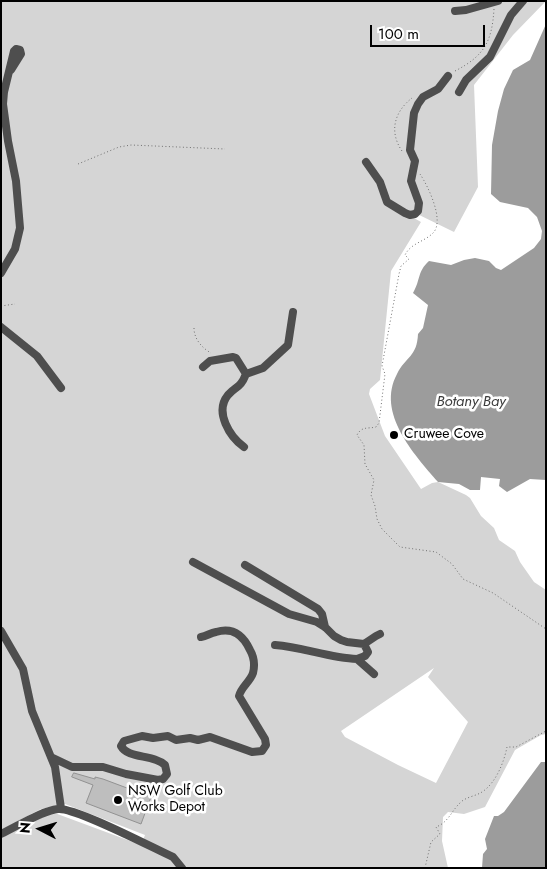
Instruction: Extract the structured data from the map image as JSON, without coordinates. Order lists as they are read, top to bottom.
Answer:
{
  "water": ["Botany Bay"],
  "places": ["Cruwee Cove", "NSW Golf Club Works Depot"],
  "scale_bar": "100 m",
  "north": "left"
}
